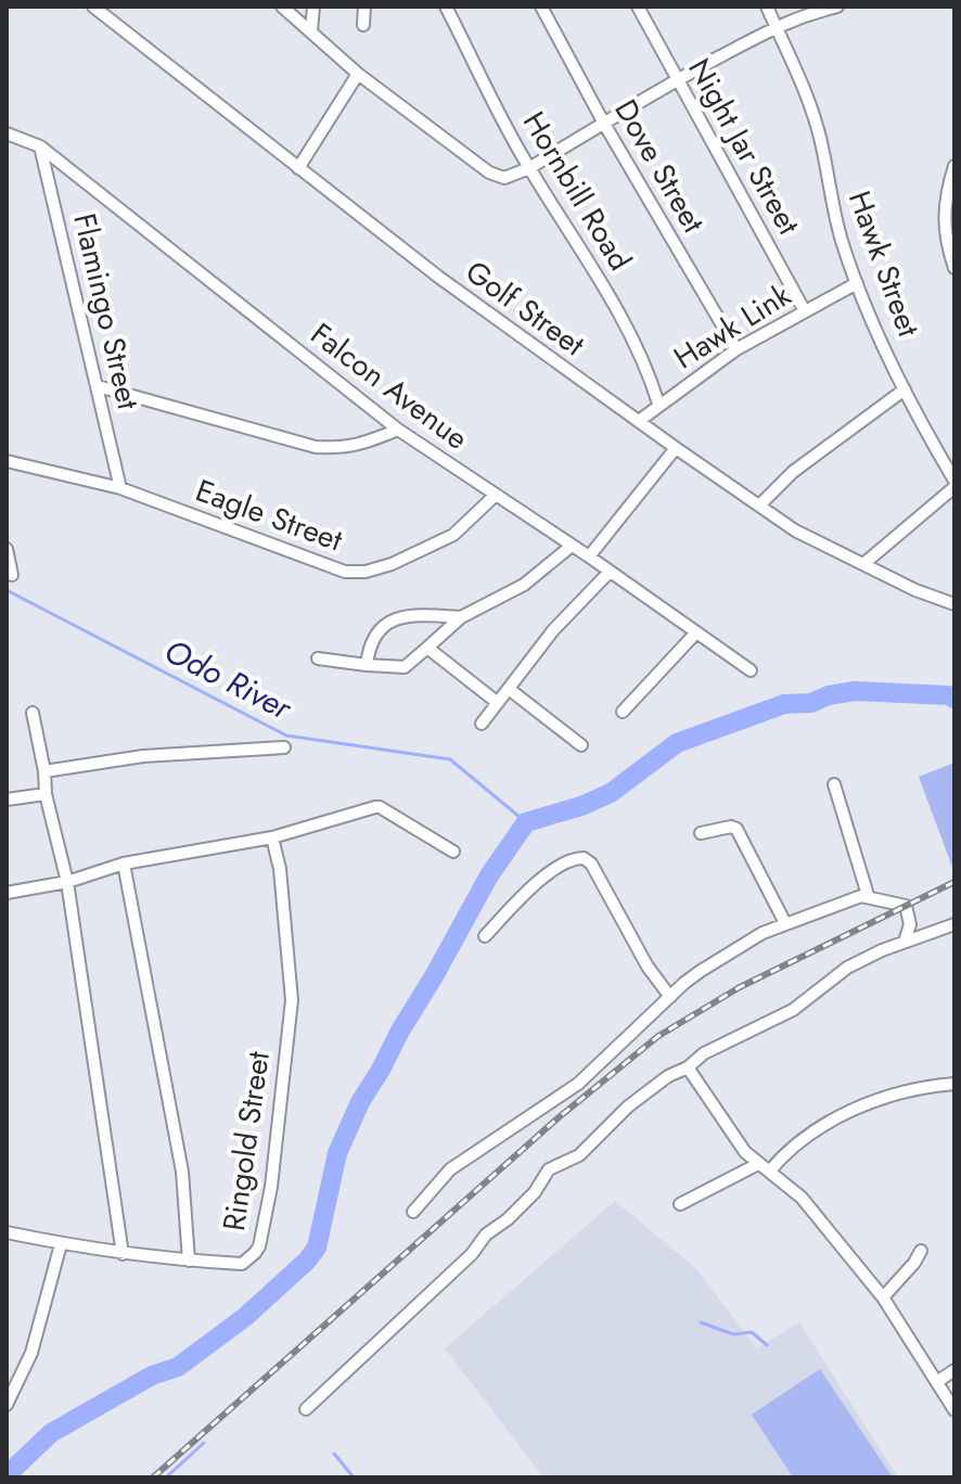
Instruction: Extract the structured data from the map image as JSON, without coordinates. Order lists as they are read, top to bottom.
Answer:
{
  "streets": {
    "street": [
      "Night Jar Street",
      "Dove Street",
      "Hornbill Road",
      "Hawk Street",
      "Golf Street",
      "Flamingo Street",
      "Hawk Link",
      "Falcon Avenue",
      "Eagle Street",
      "Ringold Street"
    ]
  },
  "crossings": [
    ["Night Jar Street", "Hawk Link"],
    ["Dove Street", "Hawk Link"],
    ["Hornbill Road", "Hawk Link"],
    ["Hawk Street", "Hawk Link"],
    ["Golf Street", "Hawk Link"],
    ["Flamingo Street", "Falcon Avenue"],
    ["Flamingo Street", "Eagle Street"],
    ["Falcon Avenue", "Eagle Street"]
  ],
  "water": ["Odo River"]
}
